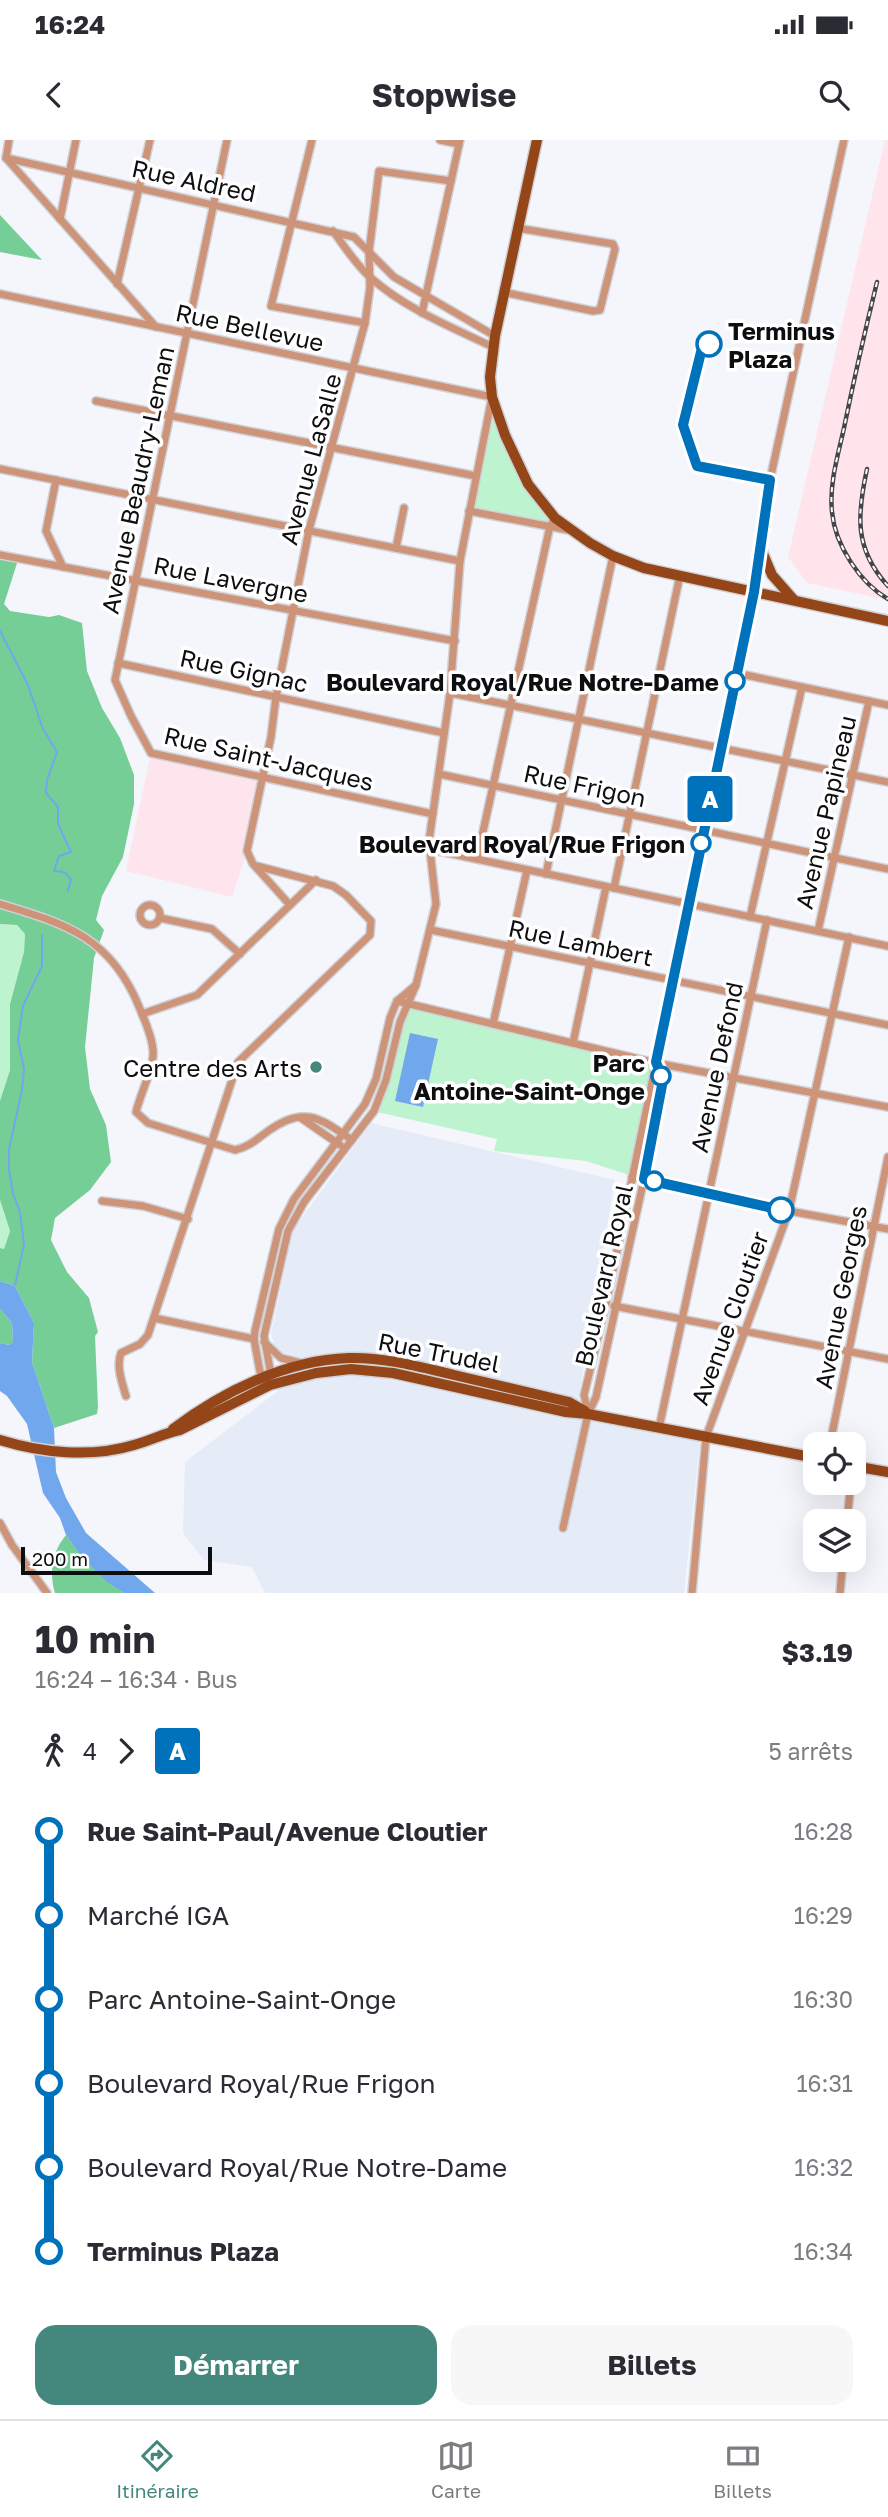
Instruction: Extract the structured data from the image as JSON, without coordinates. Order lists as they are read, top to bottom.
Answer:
{
  "streets": {
    "main road": ["Rue Trudel"],
    "street": [
      "Rue Aldred",
      "Rue Bellevue",
      "Avenue LaSalle",
      "Avenue Beaudry-Leman",
      "Rue Lavergne",
      "Rue Gignac",
      "Rue Saint-Jacques",
      "Rue Frigon",
      "Avenue Papineau",
      "Rue Lambert",
      "Avenue Defond",
      "Boulevard Royal",
      "Avenue Georges",
      "Avenue Cloutier"
    ]
  },
  "crossings": [
    ["Rue Aldred", "Avenue LaSalle"],
    ["Rue Aldred", "Avenue Beaudry-Leman"],
    ["Rue Bellevue", "Avenue LaSalle"],
    ["Rue Bellevue", "Avenue Beaudry-Leman"],
    ["Avenue LaSalle", "Rue Lavergne"],
    ["Avenue LaSalle", "Rue Gignac"],
    ["Avenue LaSalle", "Rue Saint-Jacques"],
    ["Avenue Beaudry-Leman", "Rue Lavergne"],
    ["Avenue Beaudry-Leman", "Rue Gignac"],
    ["Avenue Beaudry-Leman", "Rue Saint-Jacques"],
    ["Rue Gignac", "Rue Saint-Jacques"],
    ["Rue Frigon", "Avenue Papineau"],
    ["Rue Frigon", "Boulevard Royal"],
    ["Rue Lambert", "Avenue Defond"],
    ["Rue Lambert", "Boulevard Royal"],
    ["Rue Lambert", "Avenue Cloutier"],
    ["Avenue Defond", "Rue Trudel"],
    ["Boulevard Royal", "Rue Trudel"],
    ["Avenue Cloutier", "Rue Trudel"]
  ],
  "places": [
    "Terminus Plaza",
    "Boulevard Royal/Rue Notre-Dame",
    "Boulevard Royal/Rue Frigon",
    "Centre des Arts",
    "Parc Antoine-Saint-Onge"
  ],
  "lines": ["bus line A"],
  "scale_bar": "200 m",
  "page": {
    "status": "16:24",
    "header": "Stopwise",
    "on_map": "A",
    "scale": "200 m",
    "heading": ["10 min", "16:24 – 16:34 · Bus", "$3.19"],
    "legs": ["4", "A", "5 arrêts"],
    "list": [
      {
        "name": "Rue Saint-Paul/Avenue Cloutier",
        "value": "16:28"
      },
      {
        "name": "Marché IGA",
        "value": "16:29"
      },
      {
        "name": "Parc Antoine-Saint-Onge",
        "value": "16:30"
      },
      {
        "name": "Boulevard Royal/Rue Frigon",
        "value": "16:31"
      },
      {
        "name": "Boulevard Royal/Rue Notre-Dame",
        "value": "16:32"
      },
      {
        "name": "Terminus Plaza",
        "value": "16:34"
      }
    ],
    "buttons": ["Démarrer", "Billets"],
    "tabs": ["Itinéraire", "Carte", "Billets"]
  }
}
